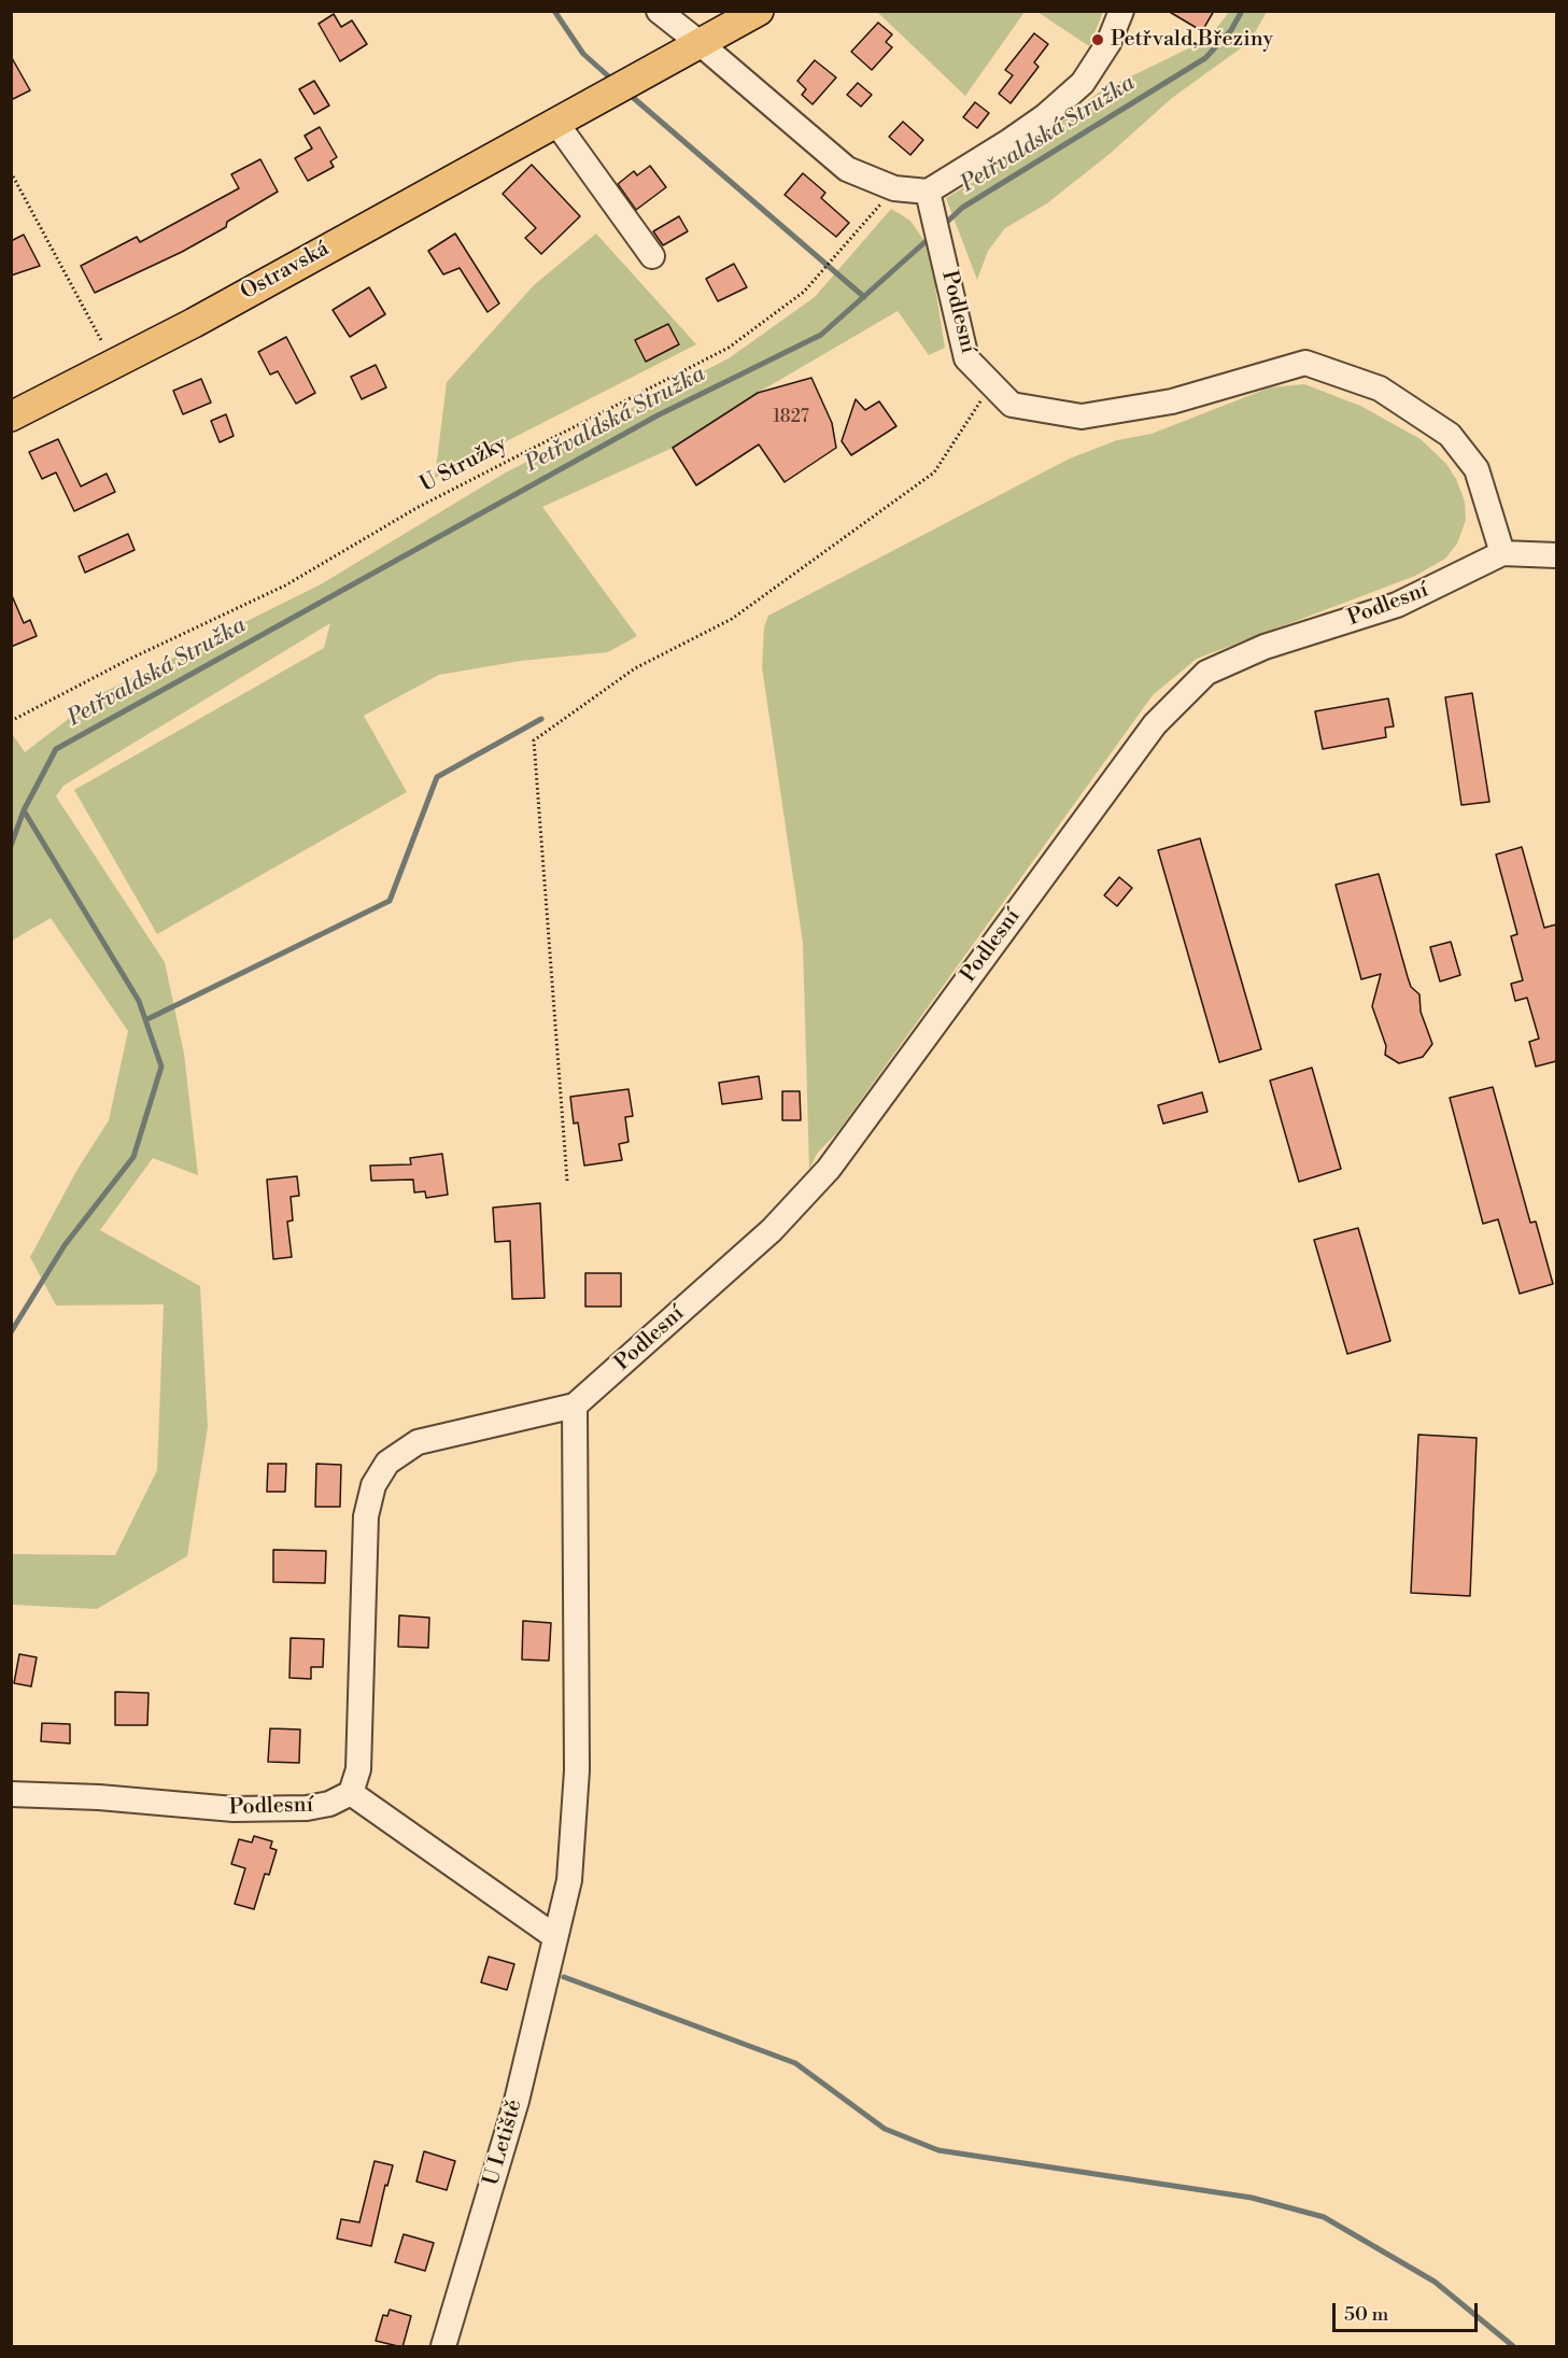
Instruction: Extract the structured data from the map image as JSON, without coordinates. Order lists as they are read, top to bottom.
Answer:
{
  "streets": {
    "main road": ["Ostravská"],
    "street": ["Podlesní", "U Letiště"],
    "path": ["U Stružky"]
  },
  "crossings": [
    ["Podlesní", "U Letiště"]
  ],
  "water": ["Petřvaldská Stružka"],
  "places": ["Petřvald,Březiny"],
  "house_numbers": ["1827"],
  "scale_bar": "50 m"
}
